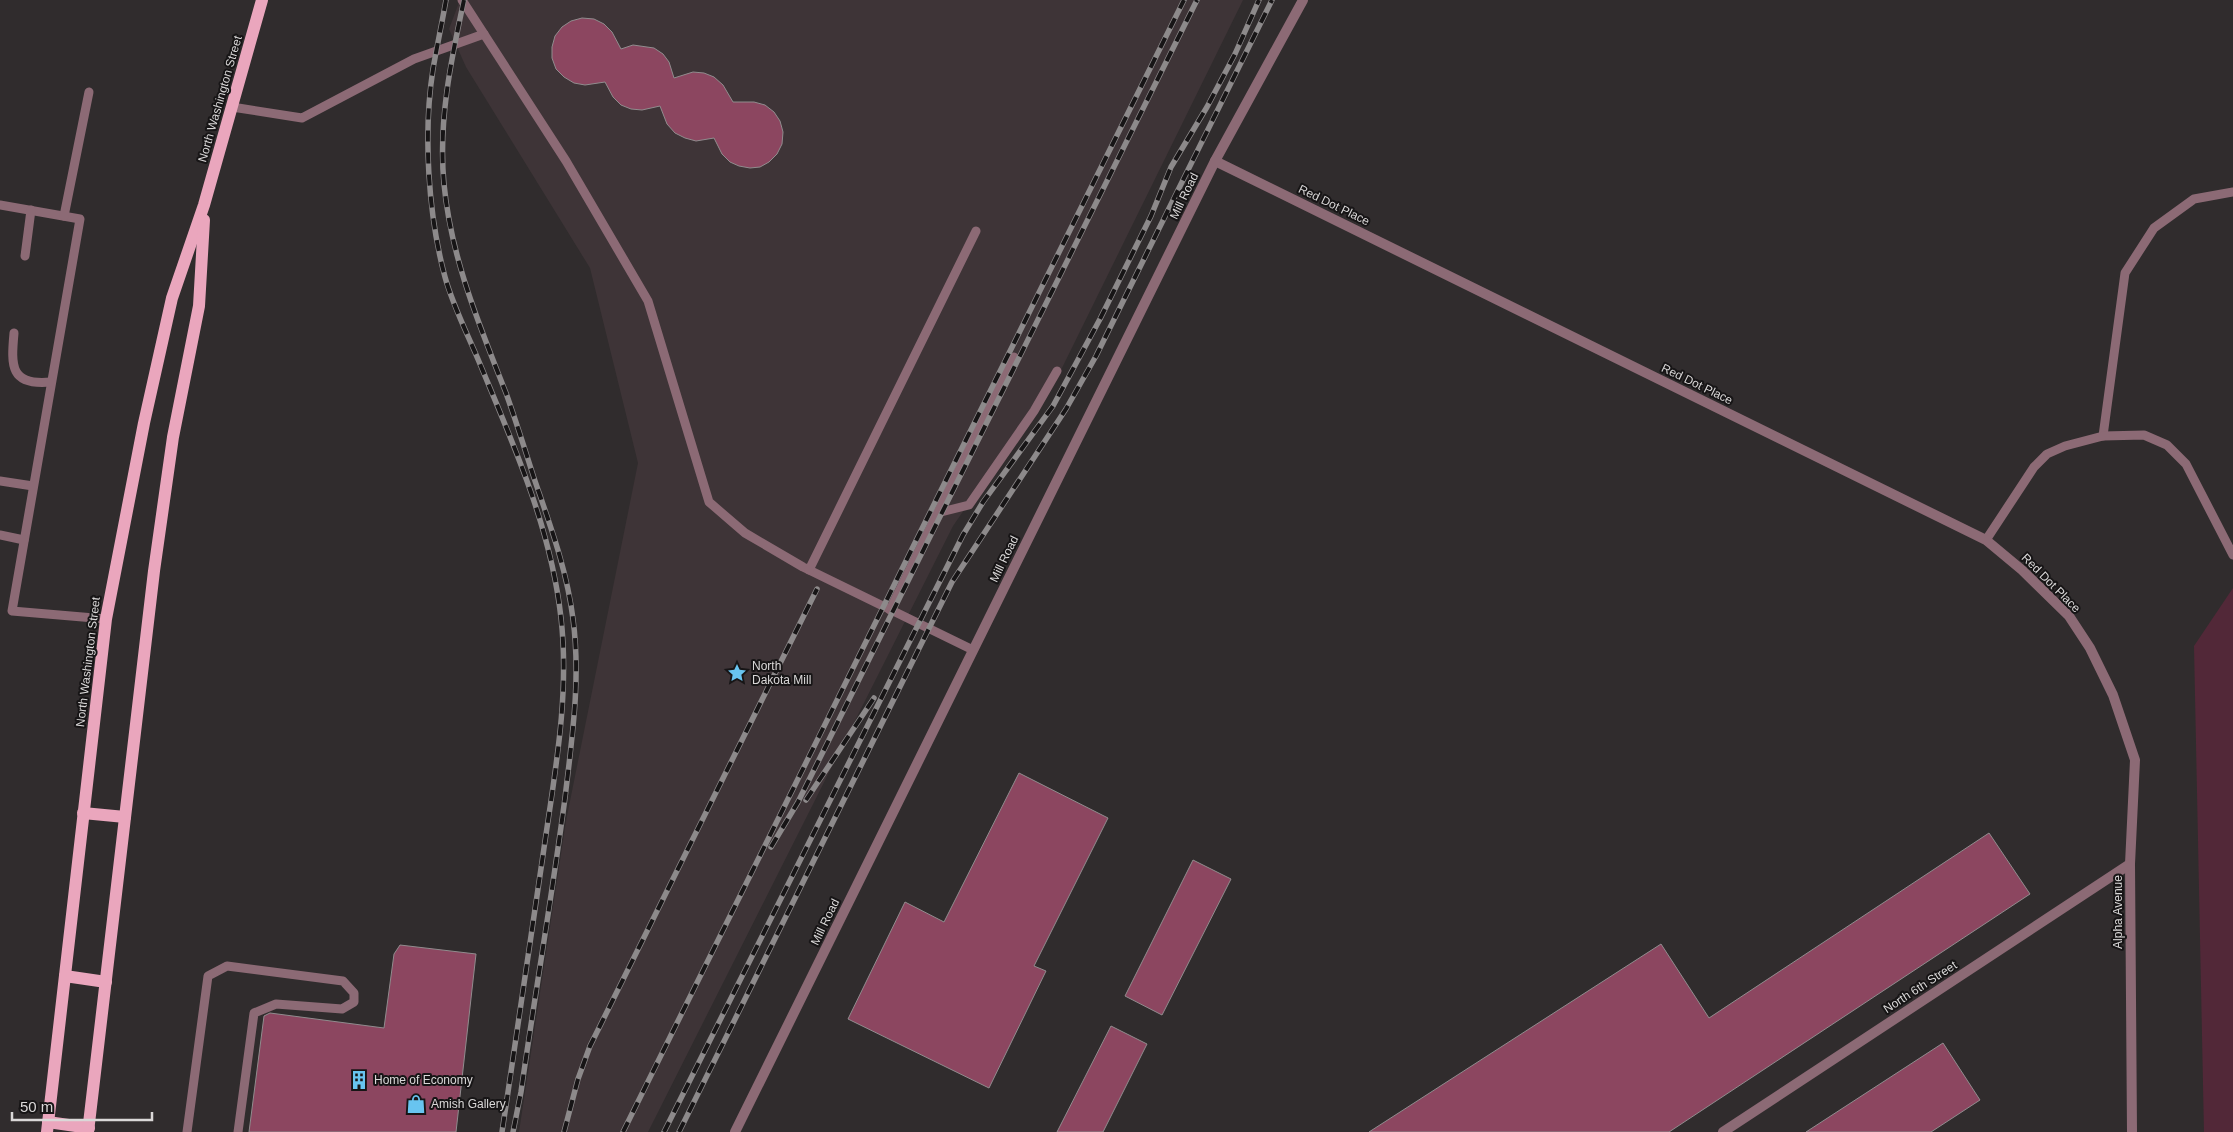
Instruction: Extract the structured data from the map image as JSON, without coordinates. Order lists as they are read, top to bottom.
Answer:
{
  "streets": {
    "main road": ["North Washington Street"],
    "street": [
      "Mill Road",
      "Red Dot Place",
      "Alpha Avenue",
      "North 6th Street"
    ]
  },
  "crossings": [
    ["Mill Road", "Red Dot Place"],
    ["Red Dot Place", "Alpha Avenue"],
    ["Alpha Avenue", "North 6th Street"]
  ],
  "places": {
    "place": ["North Dakota Mill"],
    "building": ["Home of Economy"],
    "shop": ["Amish Gallery"]
  },
  "scale_bar": "50 m"
}
